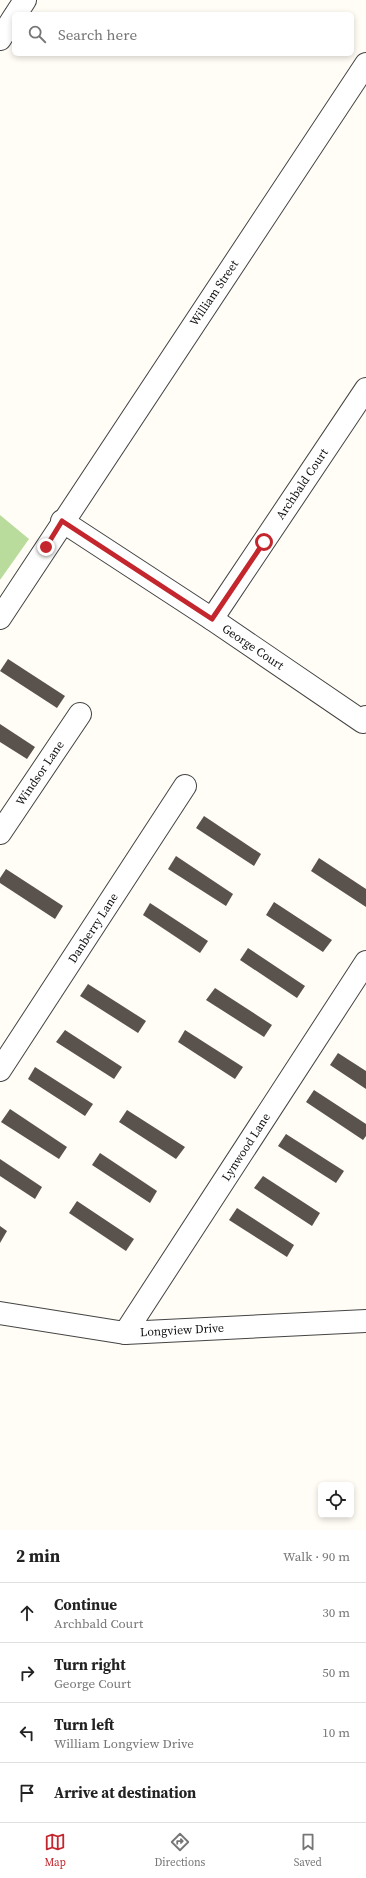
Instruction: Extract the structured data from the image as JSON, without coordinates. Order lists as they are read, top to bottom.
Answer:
{
  "streets": {
    "street": [
      "William Street",
      "Archbald Court",
      "George Court",
      "Windsor Lane",
      "Danberry Lane",
      "Lynwood Lane",
      "Longview Drive"
    ]
  },
  "crossings": [
    ["William Street", "George Court"],
    ["Archbald Court", "George Court"],
    ["Lynwood Lane", "Longview Drive"]
  ],
  "page": {
    "search": "Search here",
    "heading": ["2 min", "Walk · 90 m"],
    "list": [
      ["Continue", "Archbald Court", "30 m"],
      ["Turn right", "George Court", "50 m"],
      ["Turn left", "William Longview Drive", "10 m"],
      "Arrive at destination"
    ],
    "nav": ["Map", "Directions", "Saved"]
  }
}
